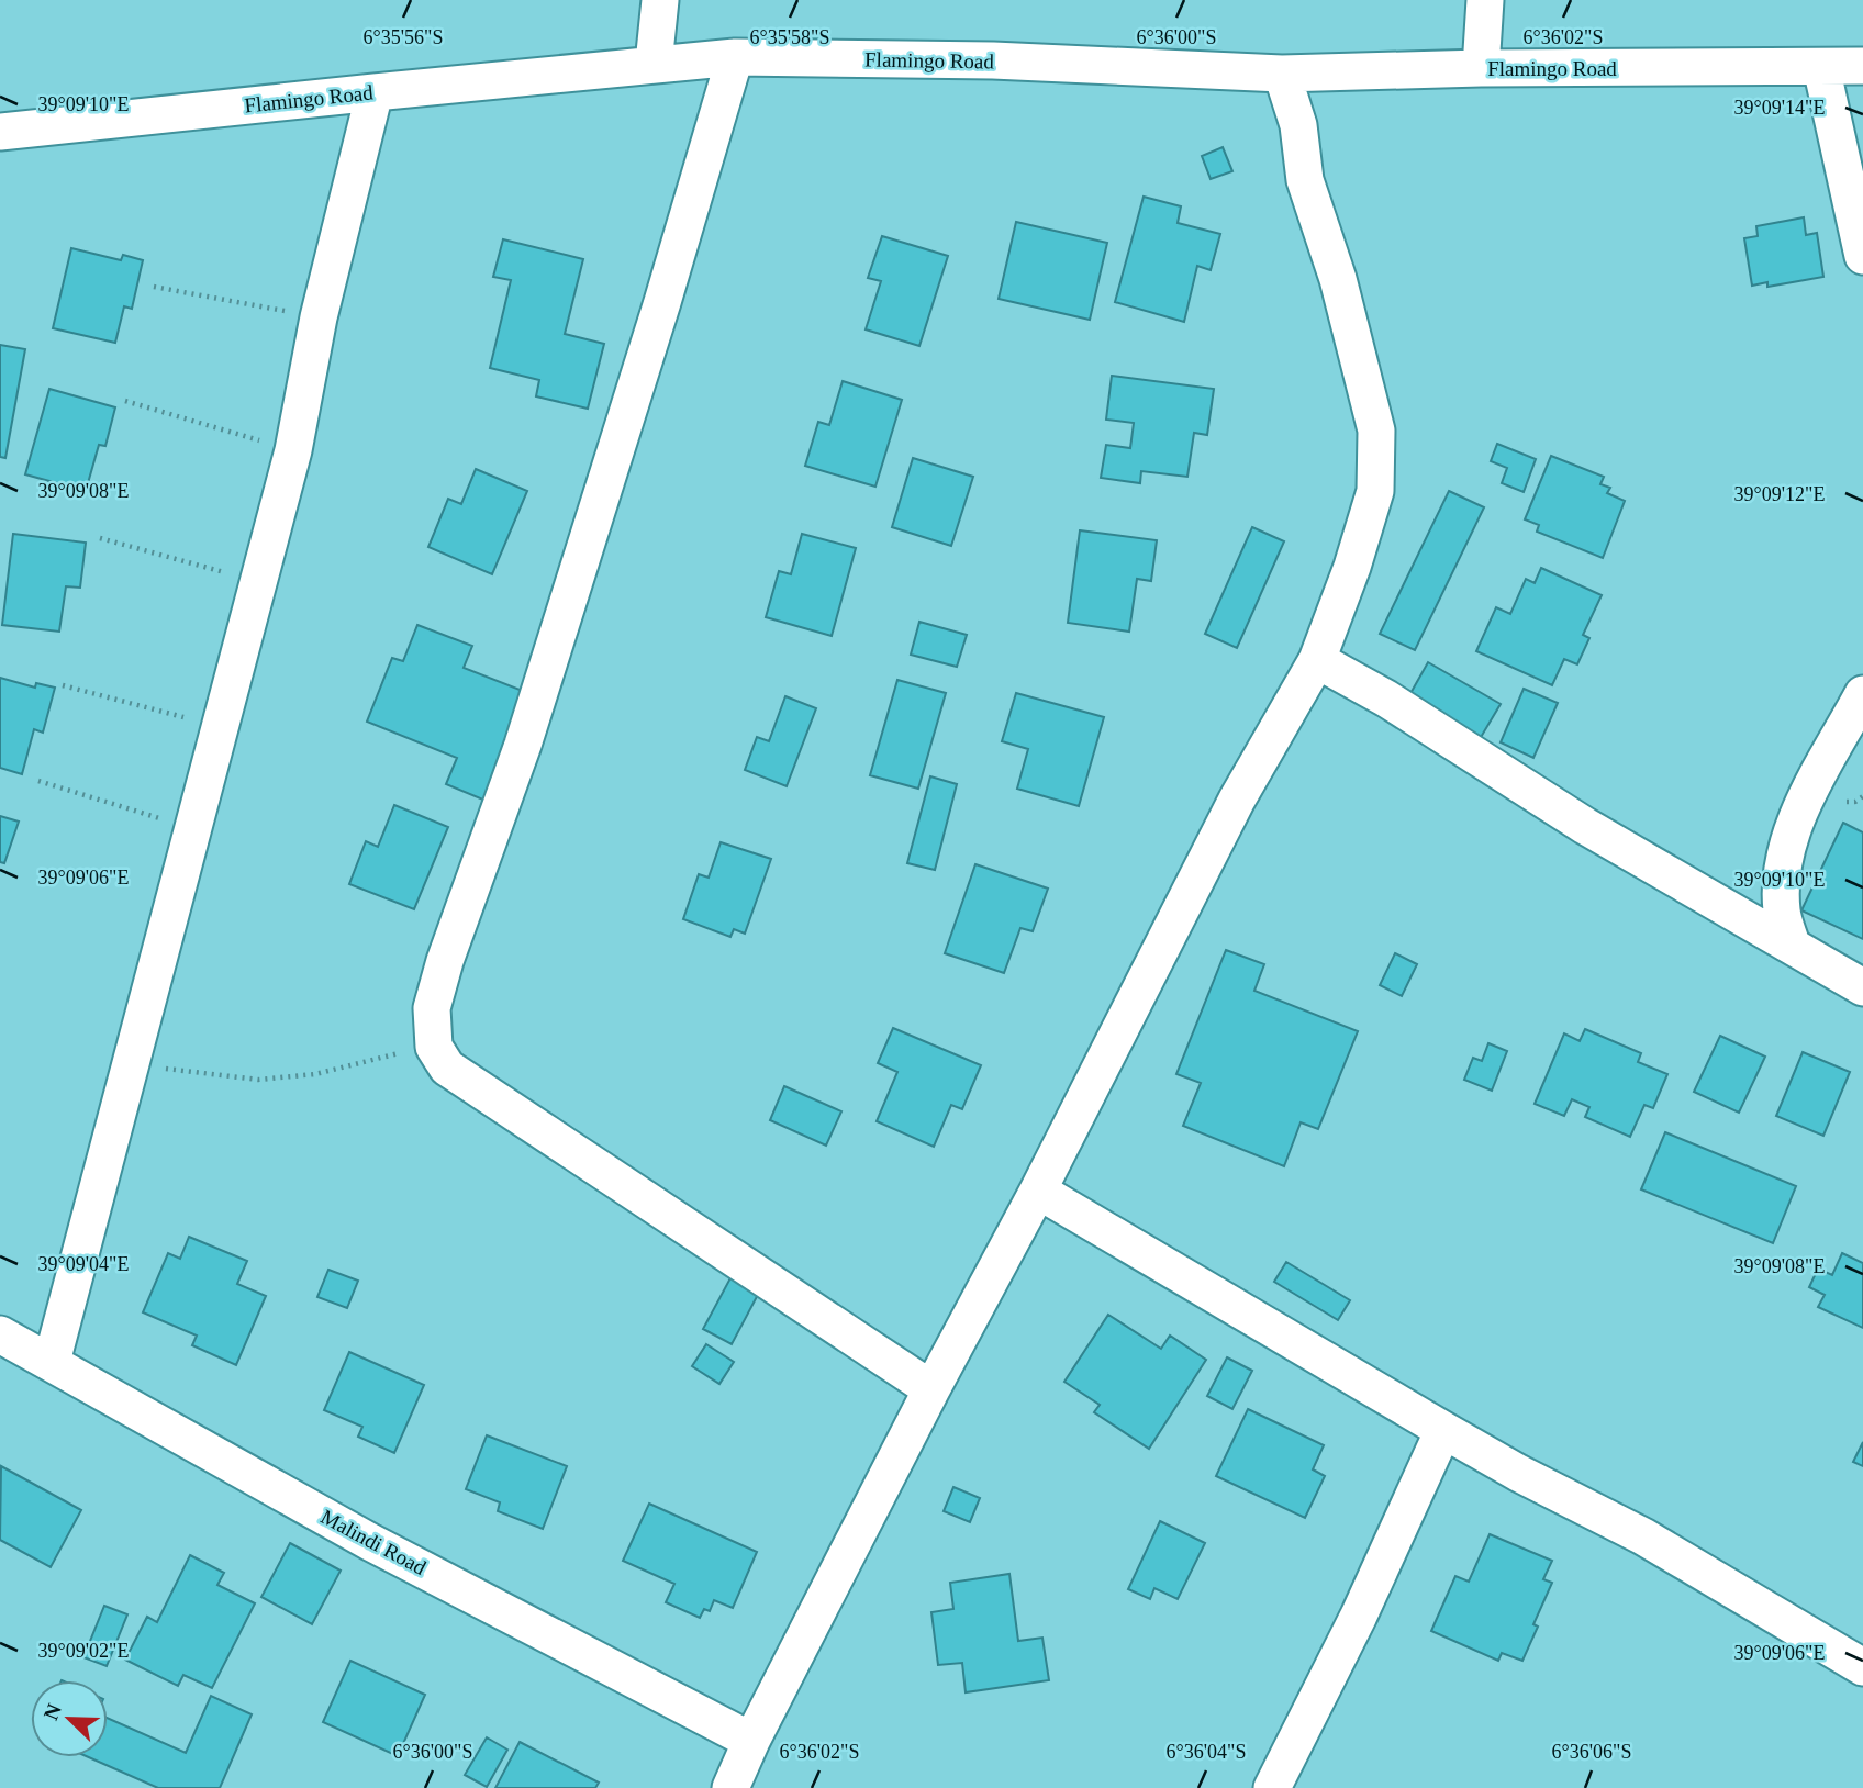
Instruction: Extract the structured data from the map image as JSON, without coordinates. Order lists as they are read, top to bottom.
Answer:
{
  "streets": {
    "street": ["Flamingo Road", "Malindi Road"]
  },
  "north": "top left",
  "coordinates": [
    "6°35'56\"S",
    "6°35'58\"S",
    "6°36'00\"S",
    "6°36'02\"S",
    "39°09'10\"E",
    "39°09'14\"E",
    "39°09'08\"E",
    "39°09'12\"E",
    "39°09'06\"E",
    "39°09'04\"E",
    "39°09'02\"E",
    "6°36'04\"S",
    "6°36'06\"S"
  ]
}
